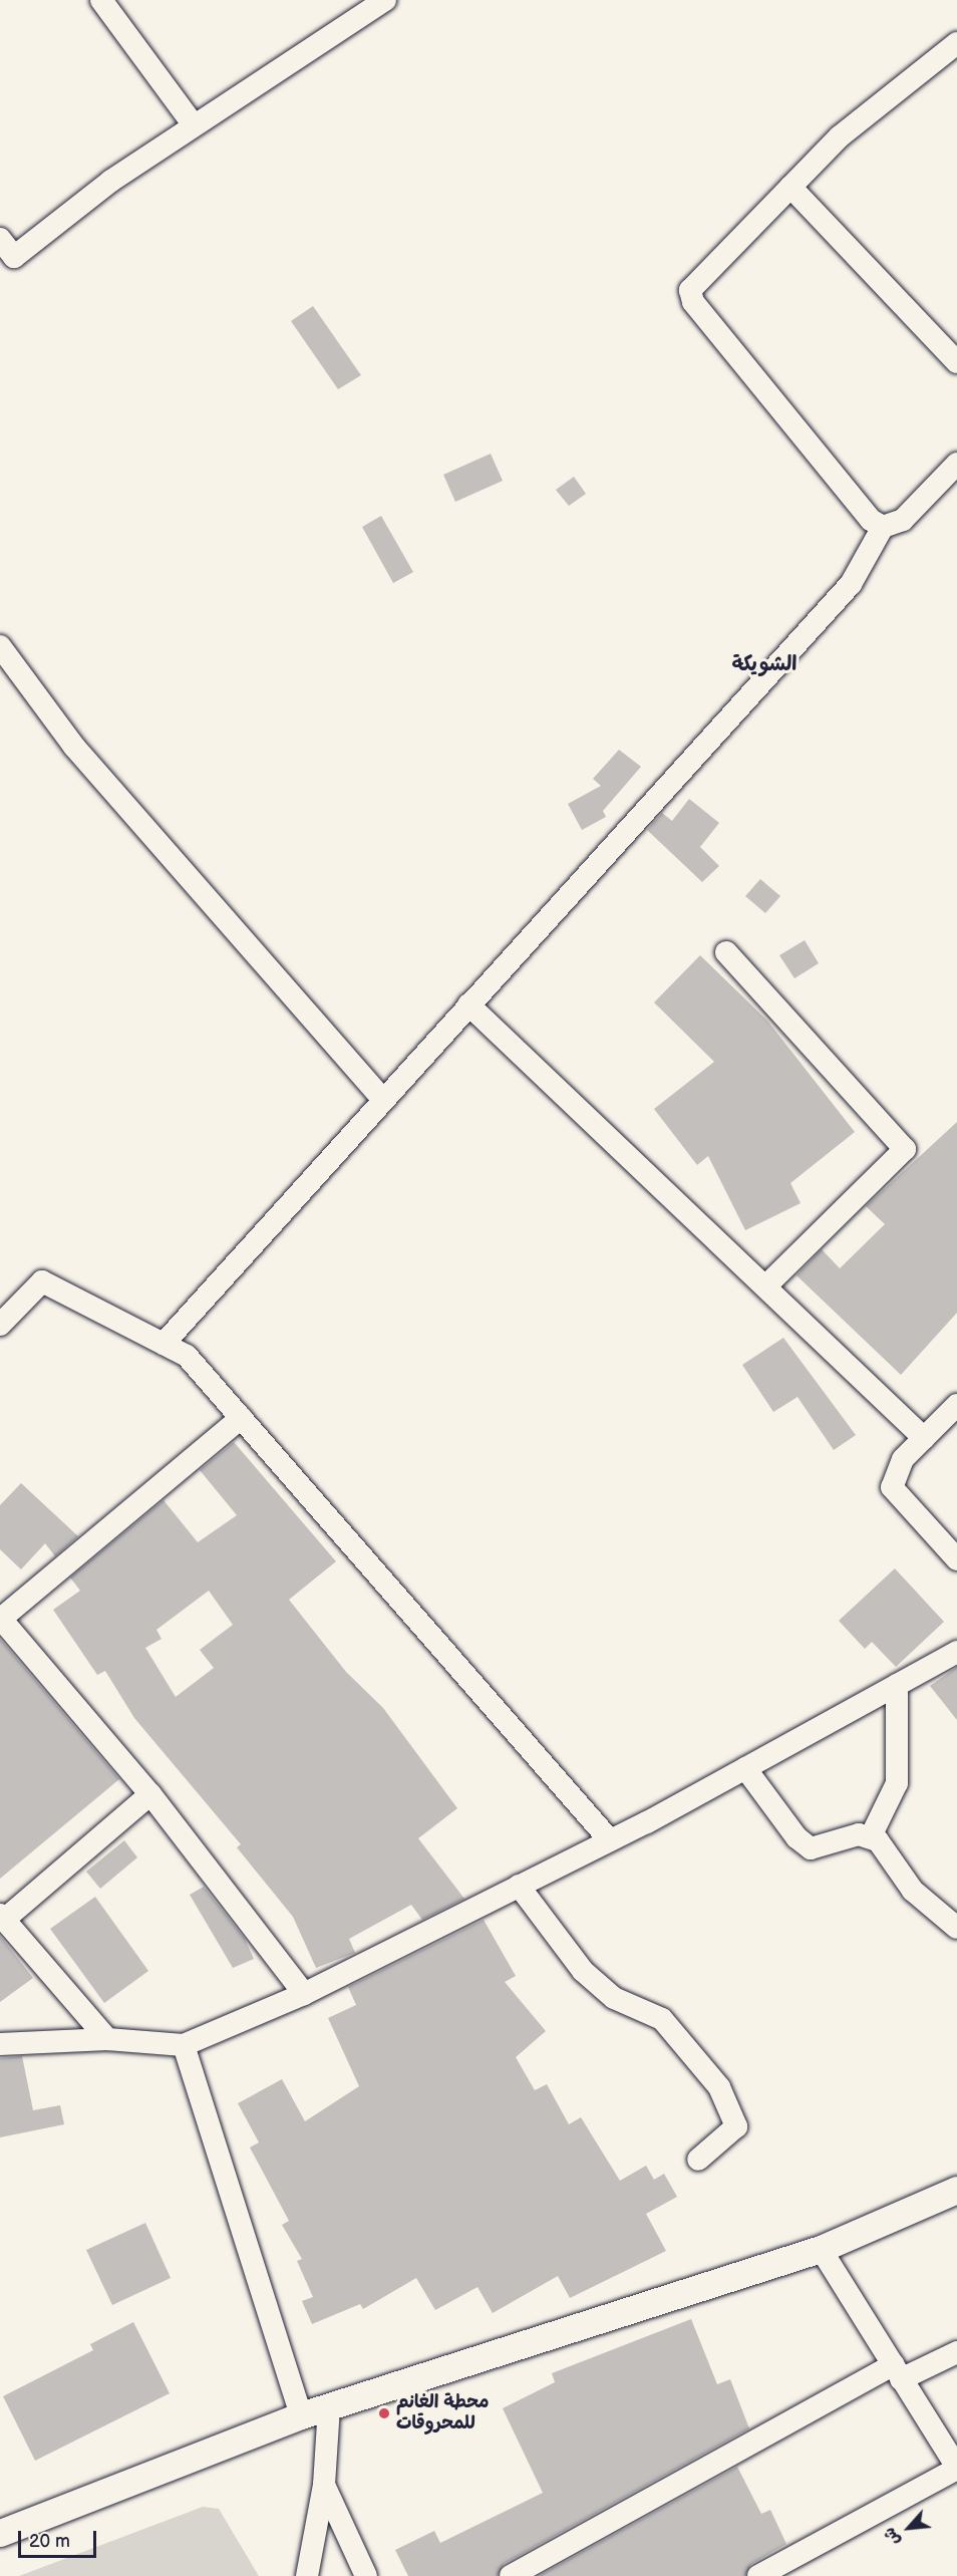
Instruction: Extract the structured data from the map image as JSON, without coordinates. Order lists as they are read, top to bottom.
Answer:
{
  "districts": ["الشويكة"],
  "places": ["محطة الغانم للمحروقات"],
  "scale_bar": "20 m",
  "north": "bottom left"
}
